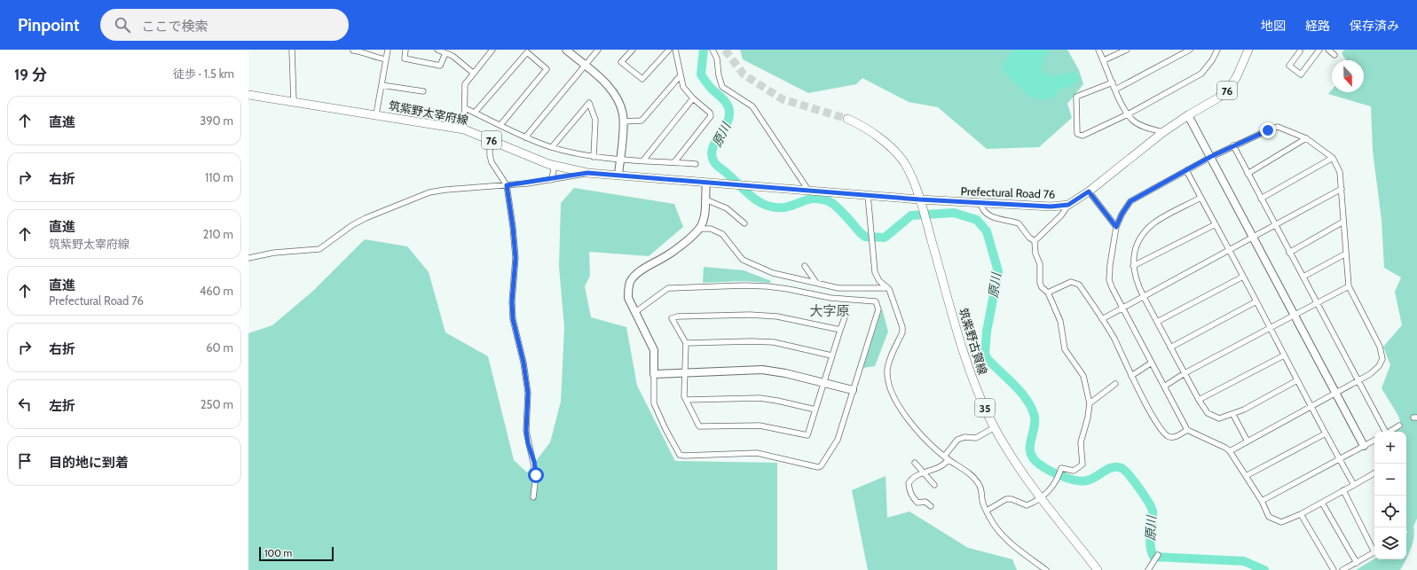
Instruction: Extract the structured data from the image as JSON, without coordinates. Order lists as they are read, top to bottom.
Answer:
{
  "streets": {
    "main road": [
      "76",
      "筑紫野太宰府線",
      "Prefectural Road 76",
      "筑紫野古賀線",
      "35"
    ]
  },
  "crossings": [
    ["筑紫野太宰府線", "Prefectural Road 76"],
    ["Prefectural Road 76", "筑紫野古賀線"]
  ],
  "districts": ["大字原"],
  "water": ["原川"],
  "scale_bar": "100 m",
  "north": "bottom",
  "page": {
    "header": "Pinpoint",
    "search": "ここで検索",
    "nav": ["地図", "経路", "保存済み"],
    "heading": ["19 分", "徒歩 · 1.5 km"],
    "list": [
      ["直進", "390 m"],
      ["右折", "110 m"],
      ["直進", "筑紫野太宰府線", "210 m"],
      ["直進", "Prefectural Road 76", "460 m"],
      ["右折", "60 m"],
      ["左折", "250 m"],
      "目的地に到着"
    ],
    "map_buttons": ["+", "−"],
    "scale": "100 m"
  }
}
